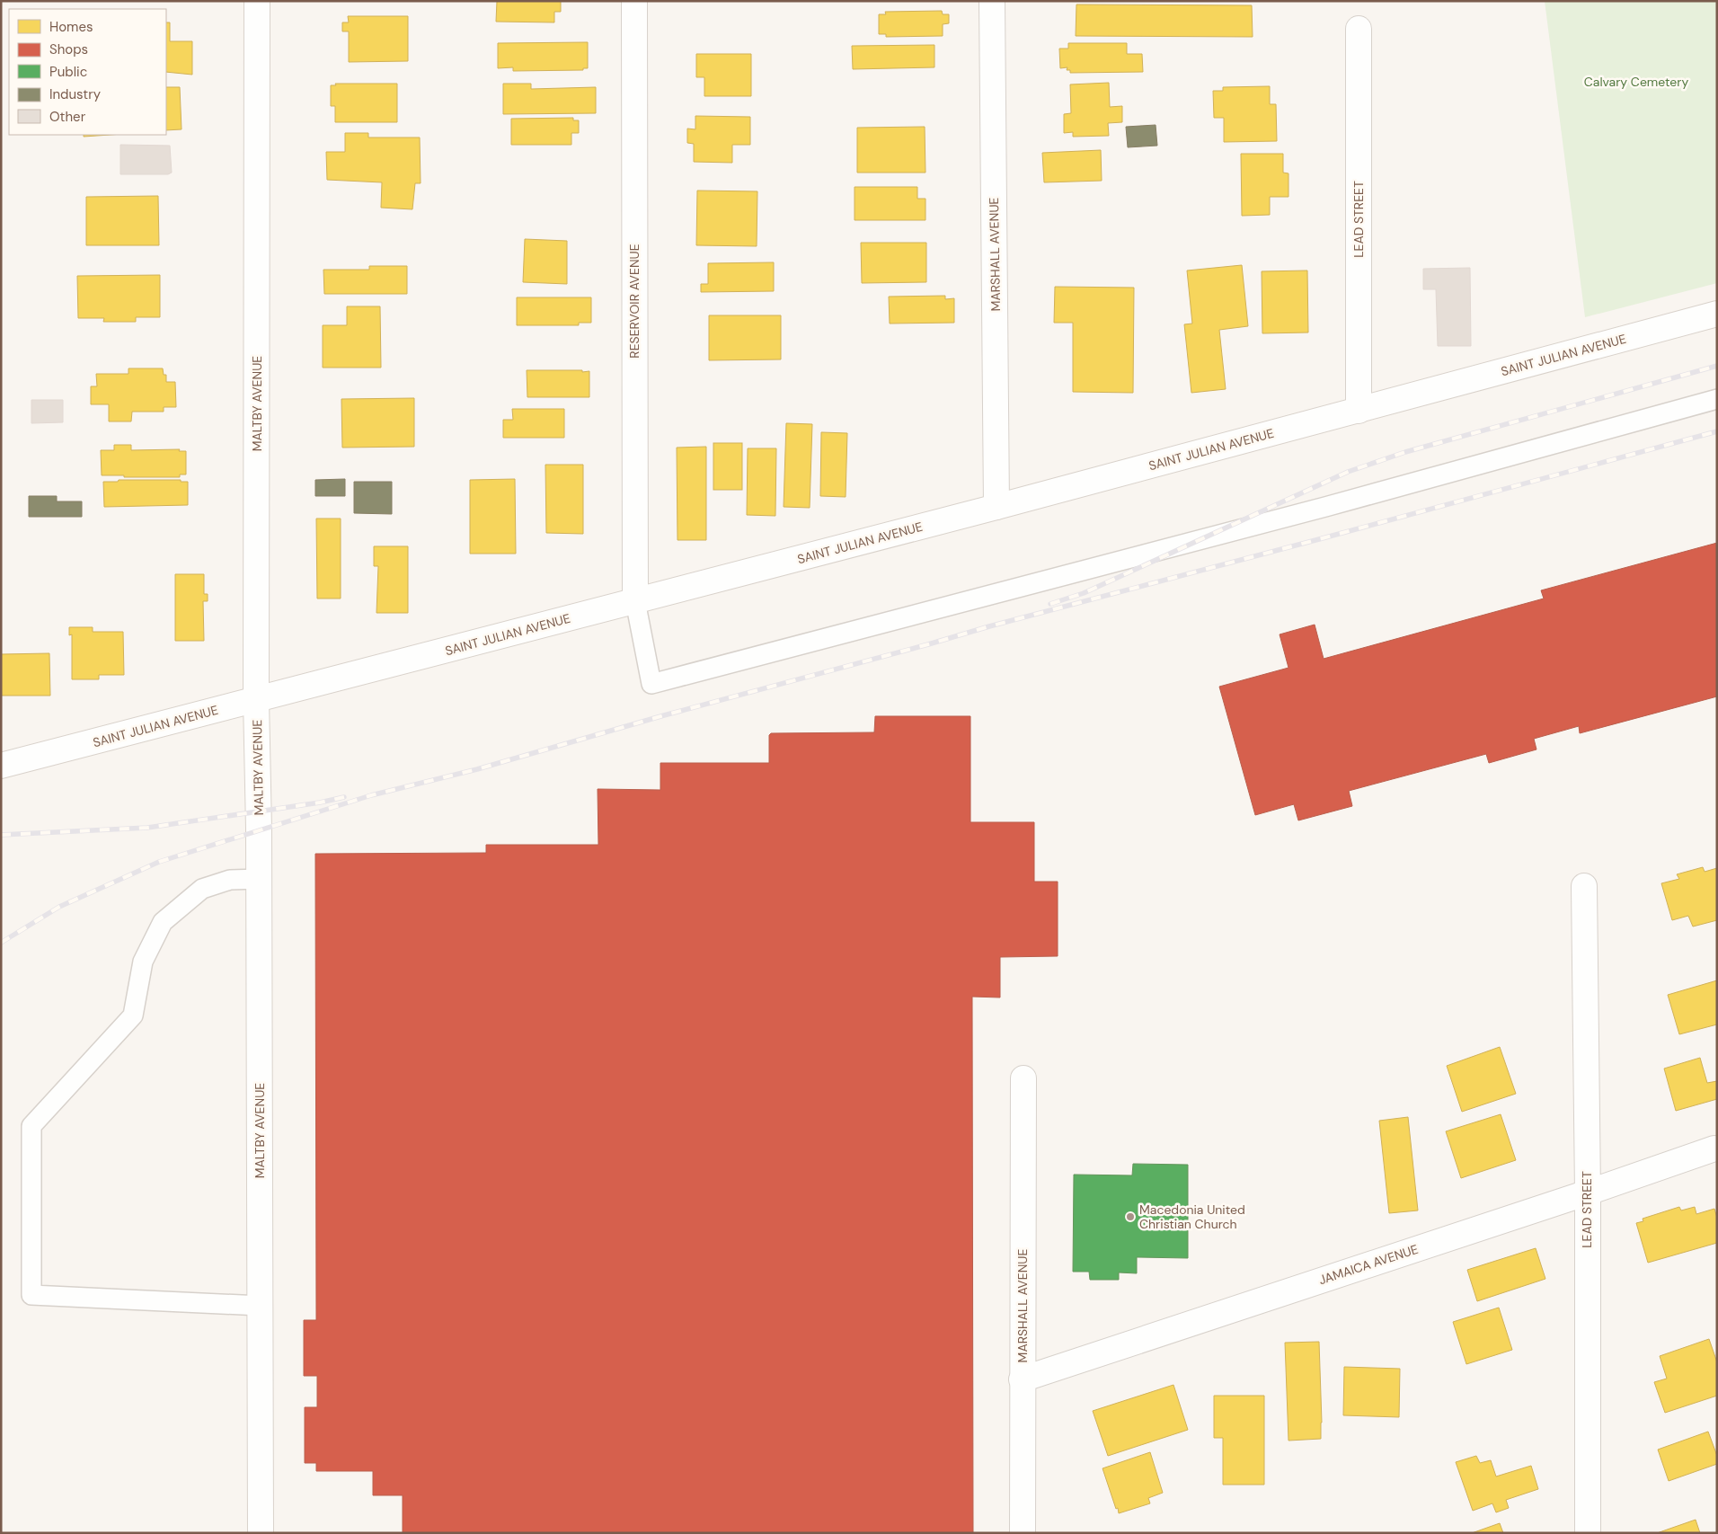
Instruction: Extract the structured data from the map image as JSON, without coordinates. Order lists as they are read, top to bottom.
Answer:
{
  "streets": {
    "street": [
      "LEAD STREET",
      "MARSHALL AVENUE",
      "RESERVOIR AVENUE",
      "SAINT JULIAN AVENUE",
      "MALTBY AVENUE",
      "JAMAICA AVENUE"
    ]
  },
  "crossings": [
    ["LEAD STREET", "SAINT JULIAN AVENUE"],
    ["LEAD STREET", "JAMAICA AVENUE"],
    ["MARSHALL AVENUE", "SAINT JULIAN AVENUE"],
    ["MARSHALL AVENUE", "JAMAICA AVENUE"],
    ["RESERVOIR AVENUE", "SAINT JULIAN AVENUE"],
    ["SAINT JULIAN AVENUE", "MALTBY AVENUE"]
  ],
  "parks": ["Calvary Cemetery"],
  "places": ["Macedonia United Christian Church"],
  "legend": [
    "Homes",
    "Shops",
    "Public",
    "Industry",
    "Other"
  ]
}
